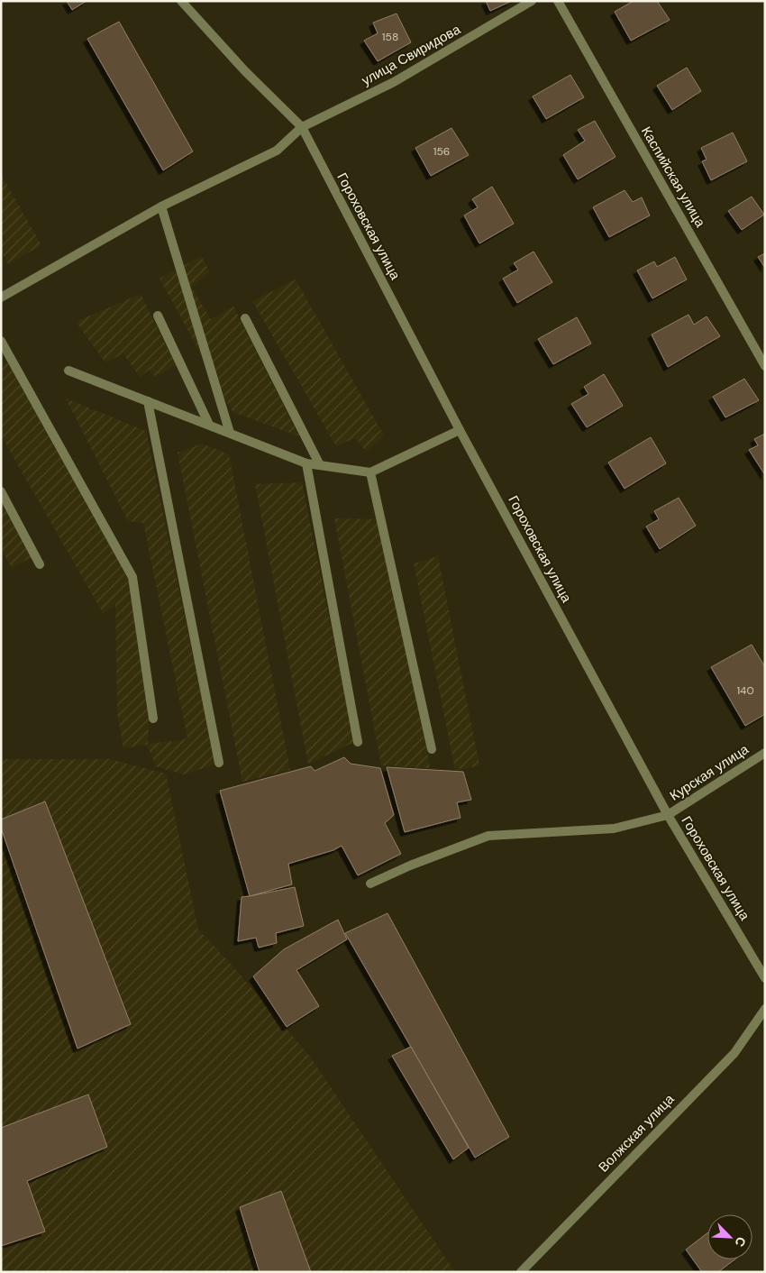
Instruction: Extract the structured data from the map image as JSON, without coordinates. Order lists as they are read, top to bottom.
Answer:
{
  "streets": {
    "street": [
      "улица Свиридова",
      "Каспийская улица",
      "Гороховская улица",
      "Курская улица",
      "Волжская улица"
    ]
  },
  "crossings": [
    ["улица Свиридова", "Гороховская улица"],
    ["Гороховская улица", "Курская улица"]
  ],
  "house_numbers": ["158", "156", "140"],
  "north": "bottom right"
}
